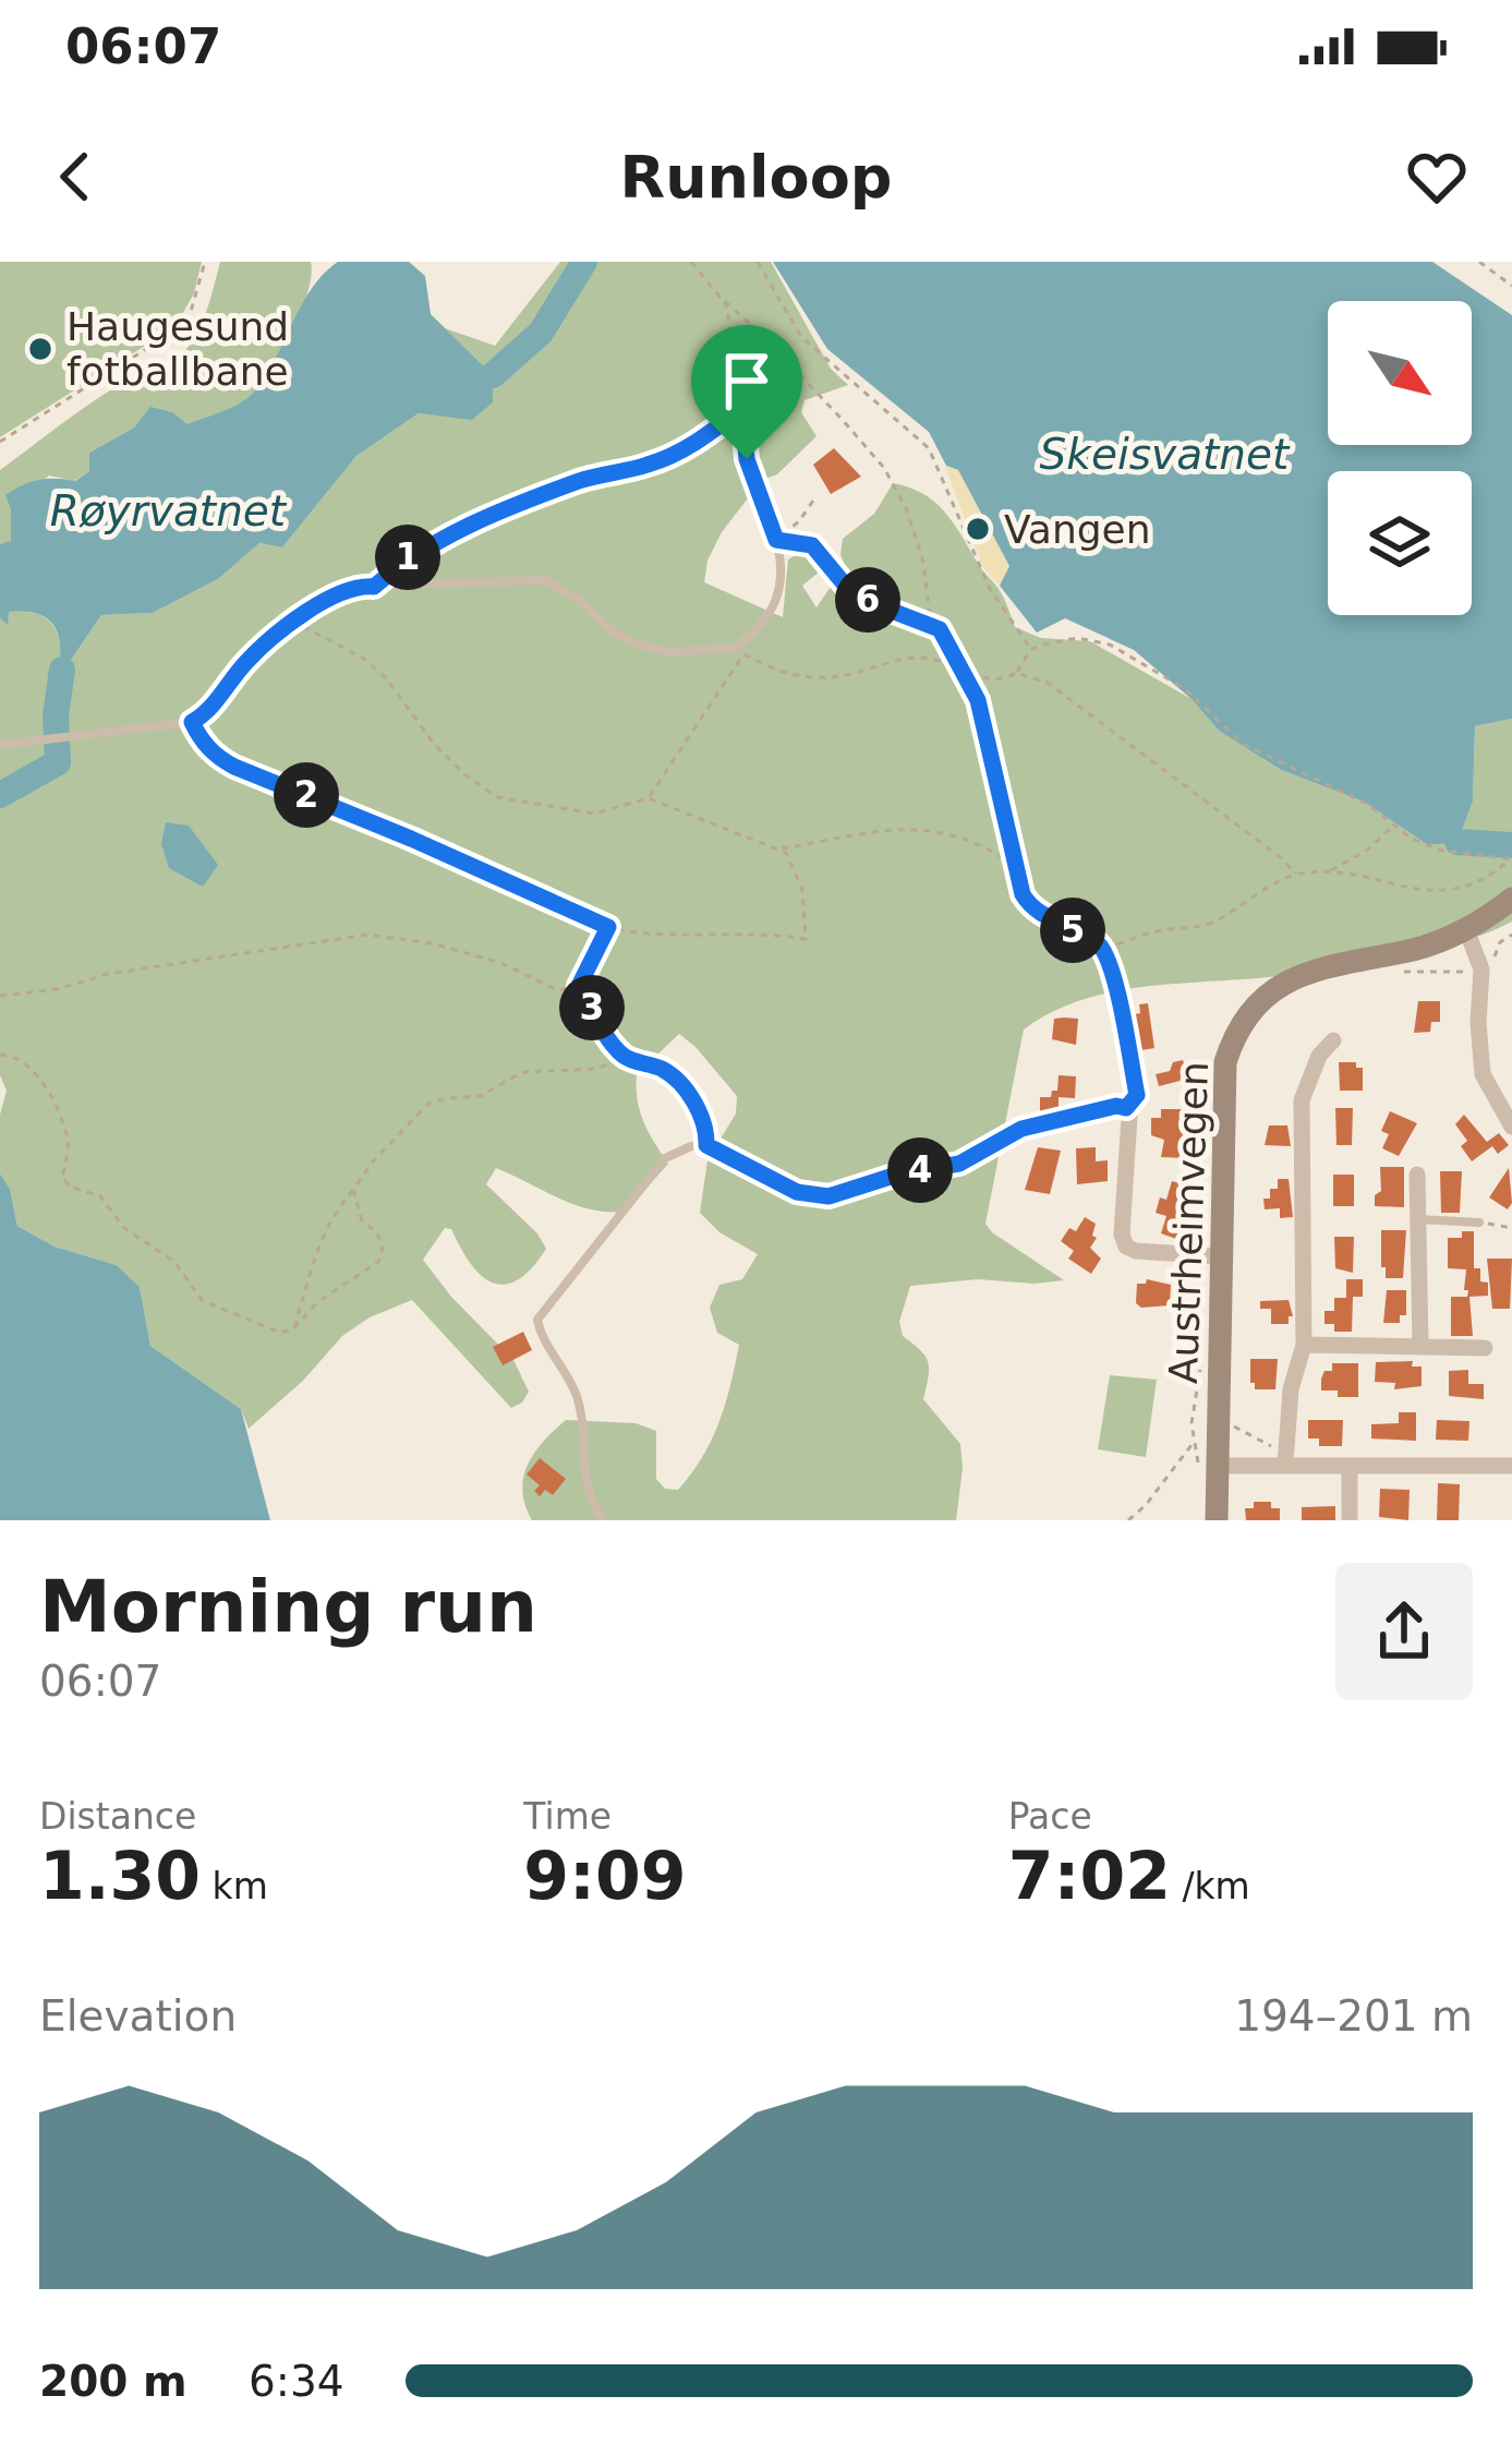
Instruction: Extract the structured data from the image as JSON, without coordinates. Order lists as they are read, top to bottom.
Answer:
{
  "streets": {
    "main road": ["Austrheimvegen"]
  },
  "water": ["Skeisvatnet", "Røyrvatnet"],
  "places": ["Haugesund fotballbane", "Vangen"],
  "north": "bottom right",
  "page": {
    "status": "06:07",
    "header": "Runloop",
    "pins": [
      "1",
      "6",
      "2",
      "5",
      "3",
      "4"
    ],
    "heading": ["Morning run", "06:07"],
    "stats": [
      ["Distance", "1.30 km"],
      ["Time", "9:09"],
      ["Pace", "7:02 /km"]
    ],
    "chart": ["Elevation", "194–201 m"],
    "list": [
      {
        "name": "200 m",
        "note": "6:34"
      }
    ]
  }
}
